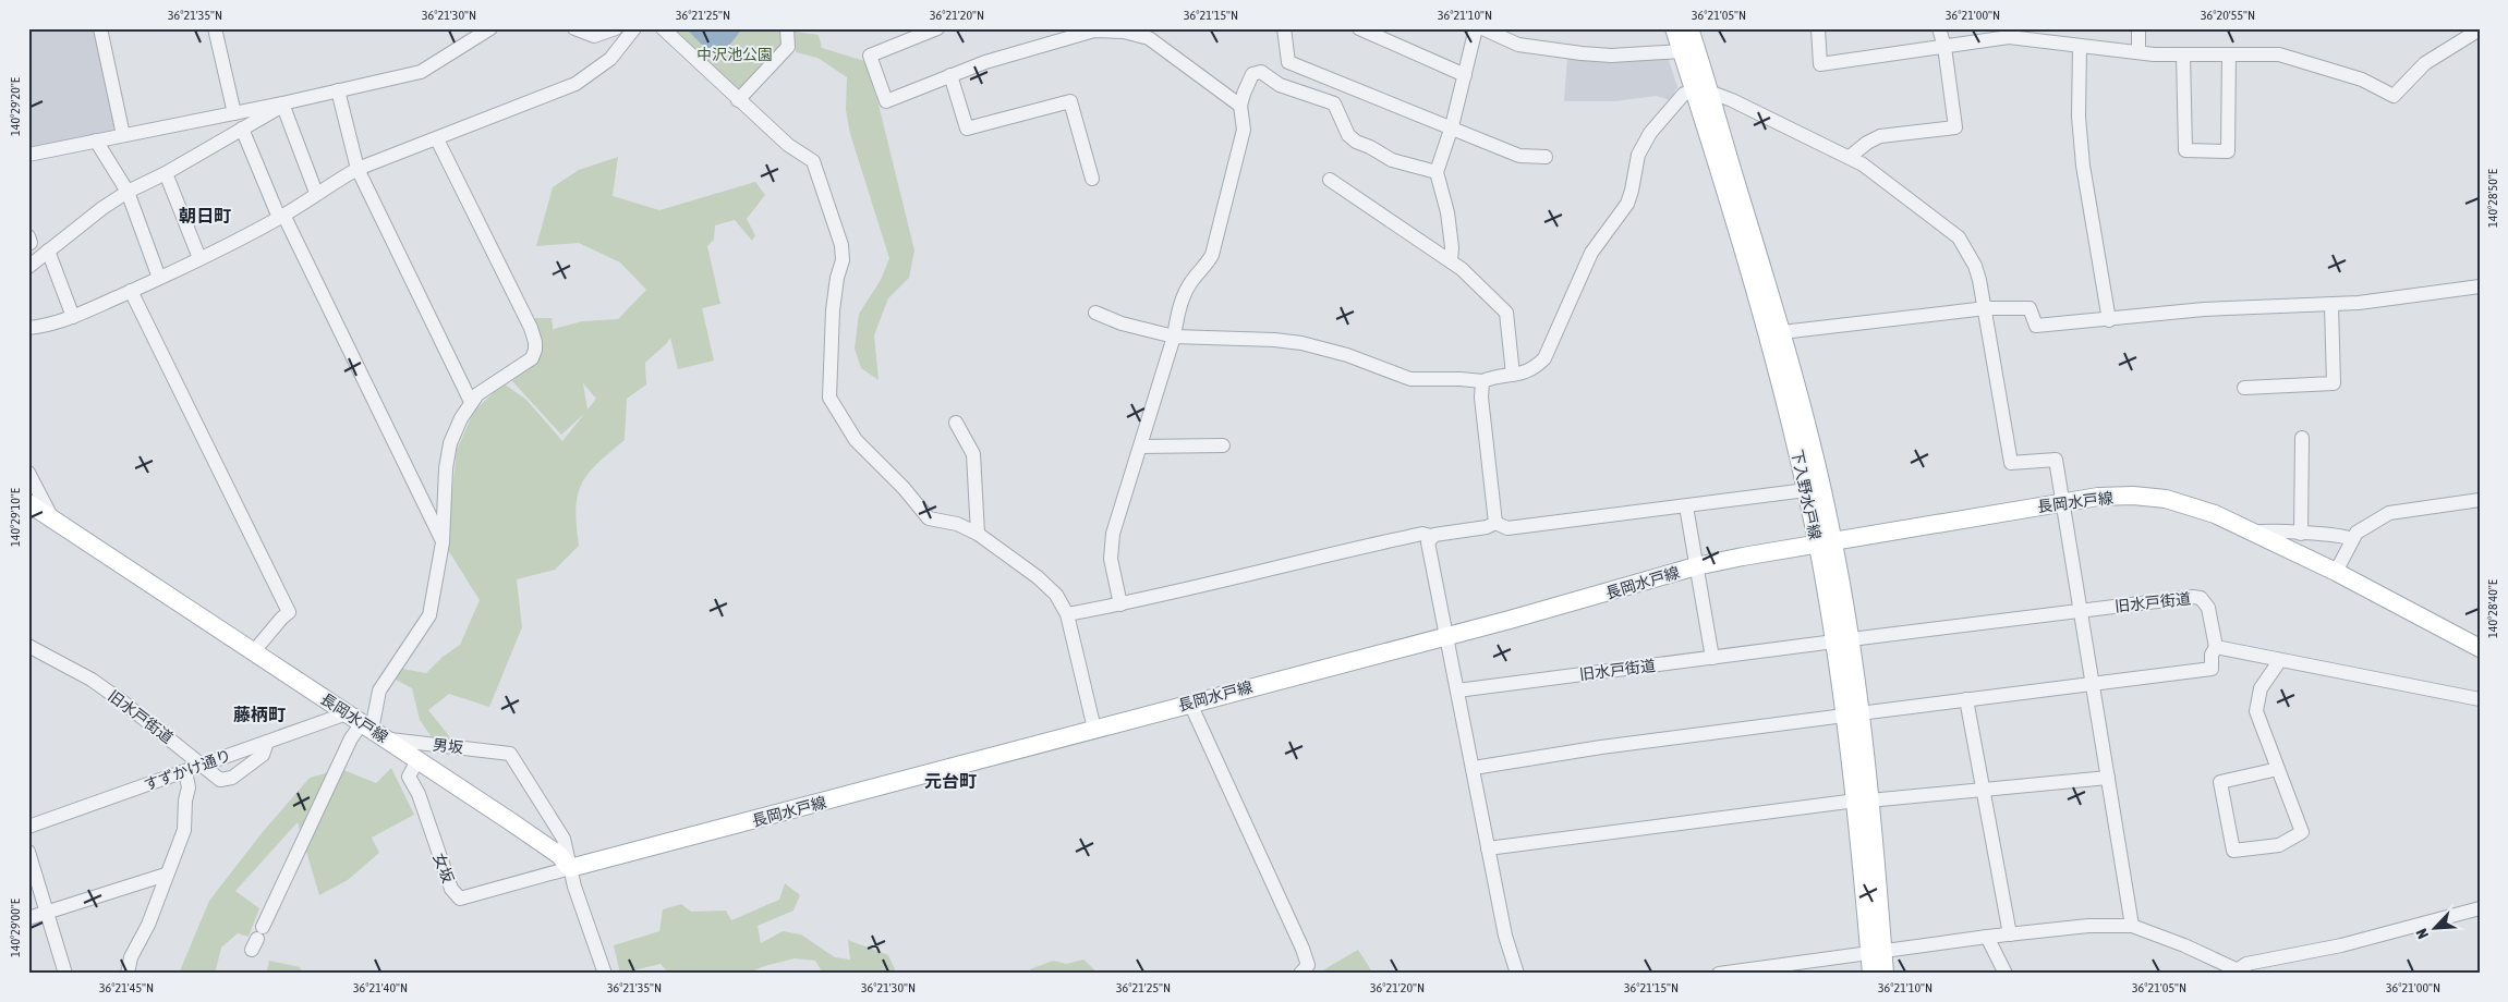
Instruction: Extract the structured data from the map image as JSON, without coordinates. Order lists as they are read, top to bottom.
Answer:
{
  "streets": {
    "main road": ["下入野水戸線", "長岡水戸線"],
    "street": [
      "旧水戸街道",
      "男坂",
      "すずかけ通り",
      "女坂"
    ]
  },
  "crossings": [
    ["下入野水戸線", "長岡水戸線"],
    ["下入野水戸線", "旧水戸街道"],
    ["長岡水戸線", "男坂"],
    ["長岡水戸線", "すずかけ通り"],
    ["長岡水戸線", "女坂"],
    ["旧水戸街道", "すずかけ通り"],
    ["男坂", "女坂"]
  ],
  "districts": ["朝日町", "藤柄町", "元台町"],
  "parks": ["中沢池公園"],
  "north": "bottom left",
  "coordinates": [
    "36°21'35\"N",
    "36°21'30\"N",
    "36°21'25\"N",
    "36°21'20\"N",
    "36°21'15\"N",
    "36°21'10\"N",
    "36°21'05\"N",
    "36°21'00\"N",
    "36°20'55\"N",
    "140°29'20\"E",
    "140°28'50\"E",
    "140°29'10\"E",
    "140°28'40\"E",
    "140°29'00\"E",
    "36°21'45\"N",
    "36°21'40\"N"
  ]
}
